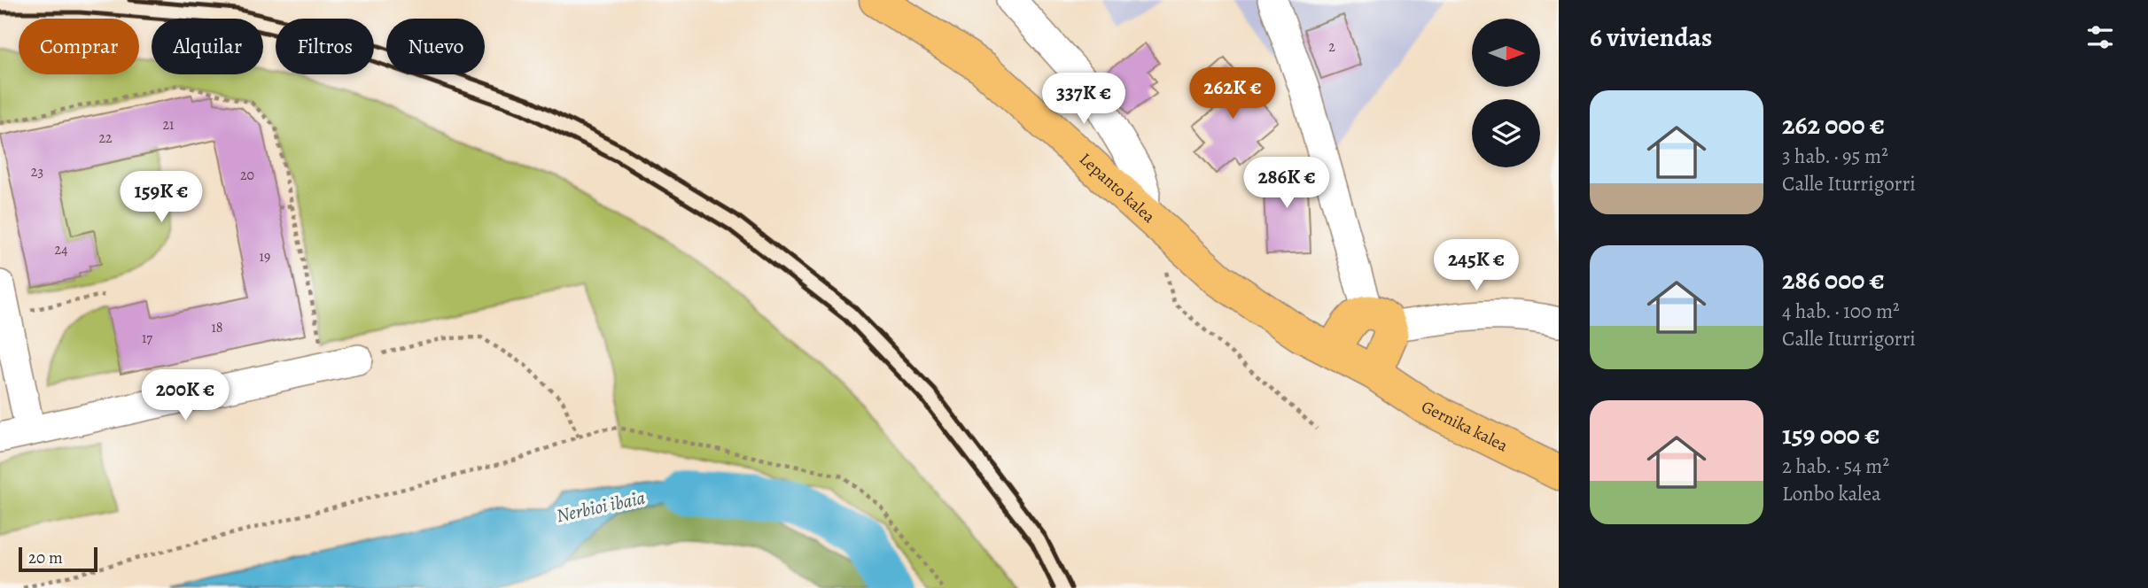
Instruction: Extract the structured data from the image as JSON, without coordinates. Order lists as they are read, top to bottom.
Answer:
{
  "streets": {
    "main road": ["Lepanto kalea", "Gernika kalea"]
  },
  "crossings": [
    ["Lepanto kalea", "Gernika kalea"]
  ],
  "water": ["Nerbioi ibaia"],
  "house_numbers": [
    "2",
    "21",
    "22",
    "23",
    "20",
    "24",
    "19",
    "18",
    "17"
  ],
  "scale_bar": "20 m",
  "north": "right",
  "page": {
    "heading": "6 viviendas",
    "chip": [
      "Comprar",
      "Alquilar",
      "Filtros",
      "Nuevo"
    ],
    "price": [
      "262K €",
      "337K €",
      "286K €",
      "159K €",
      "245K €",
      "200K €"
    ],
    "list": [
      {
        "name": "262 000 €",
        "note": "3 hab. · 95 m² · Calle Iturrigorri"
      },
      {
        "name": "286 000 €",
        "note": "4 hab. · 100 m² · Calle Iturrigorri"
      },
      {
        "name": "159 000 €",
        "note": "2 hab. · 54 m² · Lonbo kalea"
      }
    ],
    "scale": "20 m"
  }
}
